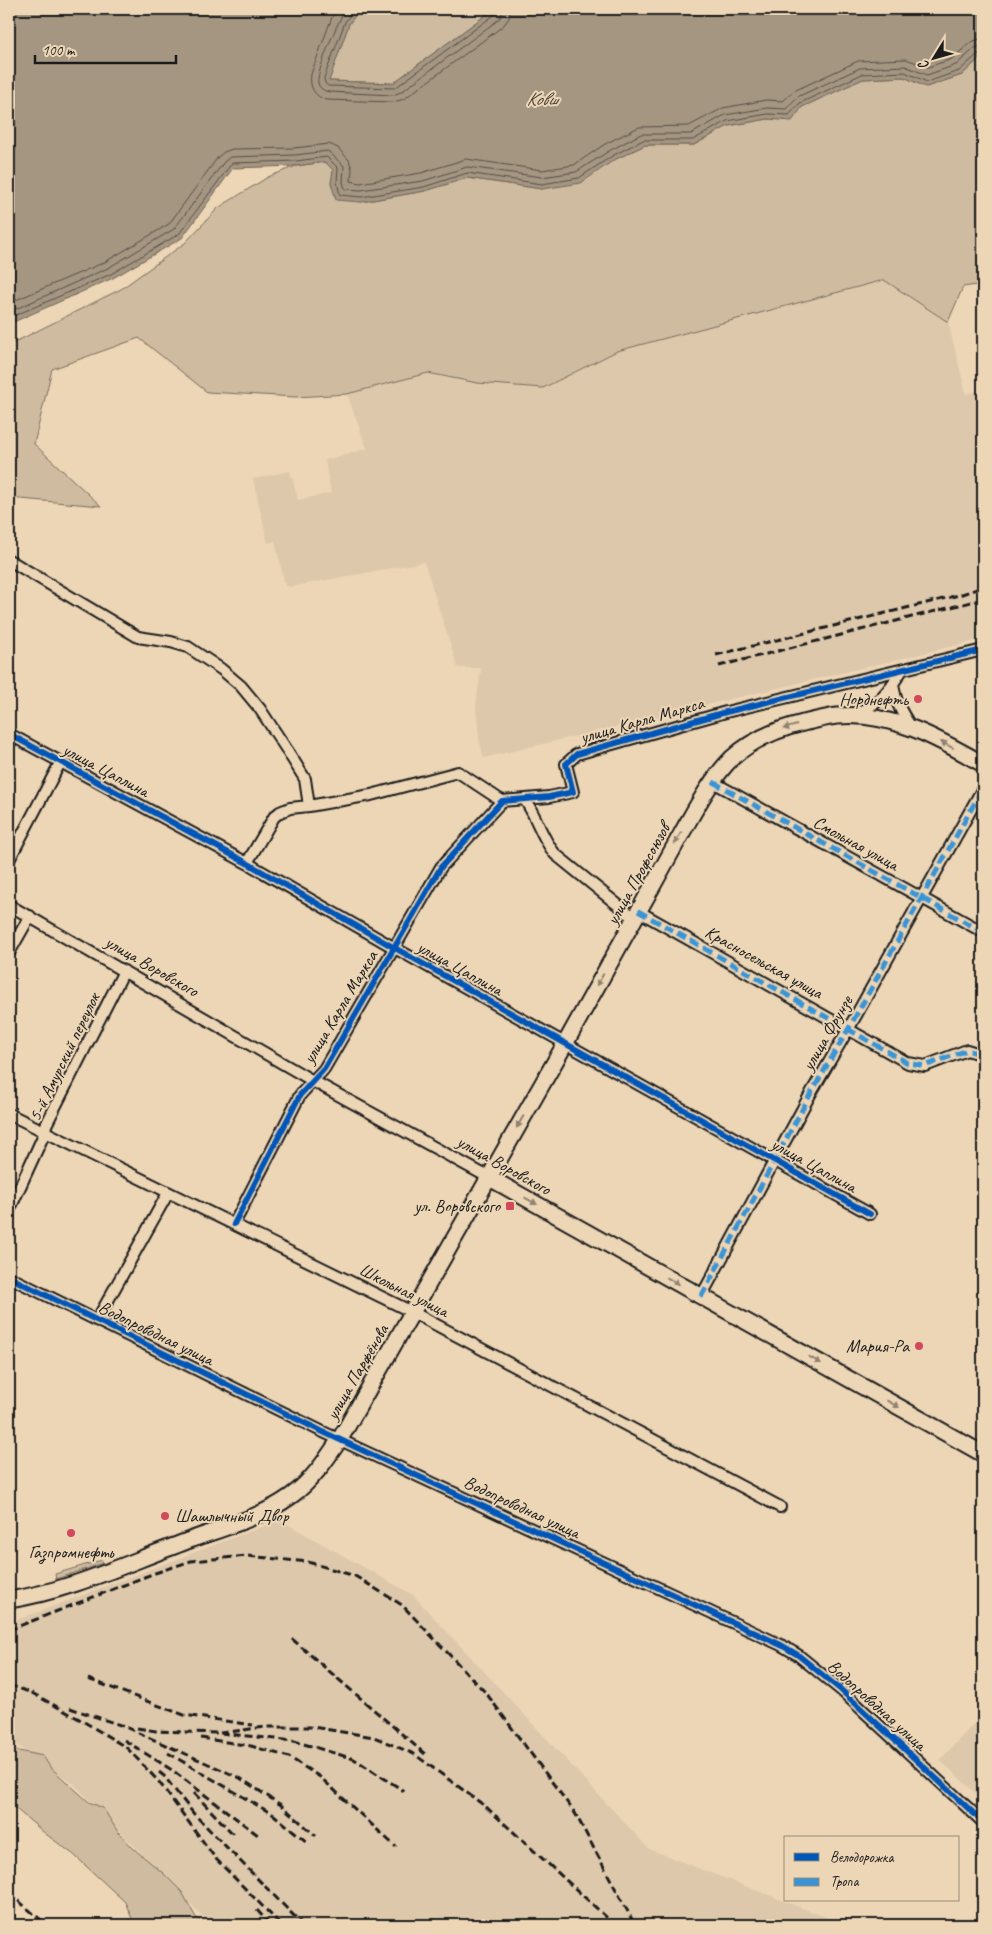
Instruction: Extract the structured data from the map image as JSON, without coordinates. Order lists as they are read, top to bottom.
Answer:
{
  "streets": {
    "main road": ["улица Профсоюзов", "улица Воровского", "улица Парфёнова"],
    "street": [
      "улица Карла Маркса",
      "улица Цаплина",
      "Смольная улица",
      "Красносельская улица",
      "улица Фрунзе",
      "5-й Амурский переулок",
      "Школьная улица",
      "Водопроводная улица"
    ]
  },
  "crossings": [
    ["улица Карла Маркса", "улица Цаплина"],
    ["улица Карла Маркса", "Красносельская улица"],
    ["улица Карла Маркса", "улица Воровского"],
    ["улица Карла Маркса", "Школьная улица"],
    ["улица Цаплина", "улица Профсоюзов"],
    ["улица Цаплина", "улица Фрунзе"],
    ["Смольная улица", "улица Профсоюзов"],
    ["Смольная улица", "улица Фрунзе"],
    ["улица Профсоюзов", "Красносельская улица"],
    ["улица Профсоюзов", "улица Воровского"],
    ["улица Профсоюзов", "улица Парфёнова"],
    ["Красносельская улица", "улица Фрунзе"],
    ["улица Воровского", "улица Фрунзе"],
    ["улица Воровского", "5-й Амурский переулок"],
    ["улица Воровского", "улица Парфёнова"],
    ["5-й Амурский переулок", "Школьная улица"],
    ["Школьная улица", "улица Парфёнова"],
    ["Водопроводная улица", "улица Парфёнова"]
  ],
  "one_way": ["улица Профсоюзов", "улица Воровского"],
  "water": ["Ковш"],
  "places": {
    "other": [
      "Норднефть",
      "Мария-Ра",
      "Шашлычный Двор",
      "Газпромнефть"
    ],
    "transit": ["ул. Воровского"]
  },
  "legend": ["Велодорожка", "Тропа"],
  "scale_bar": "100 m",
  "north": "bottom left"
}
